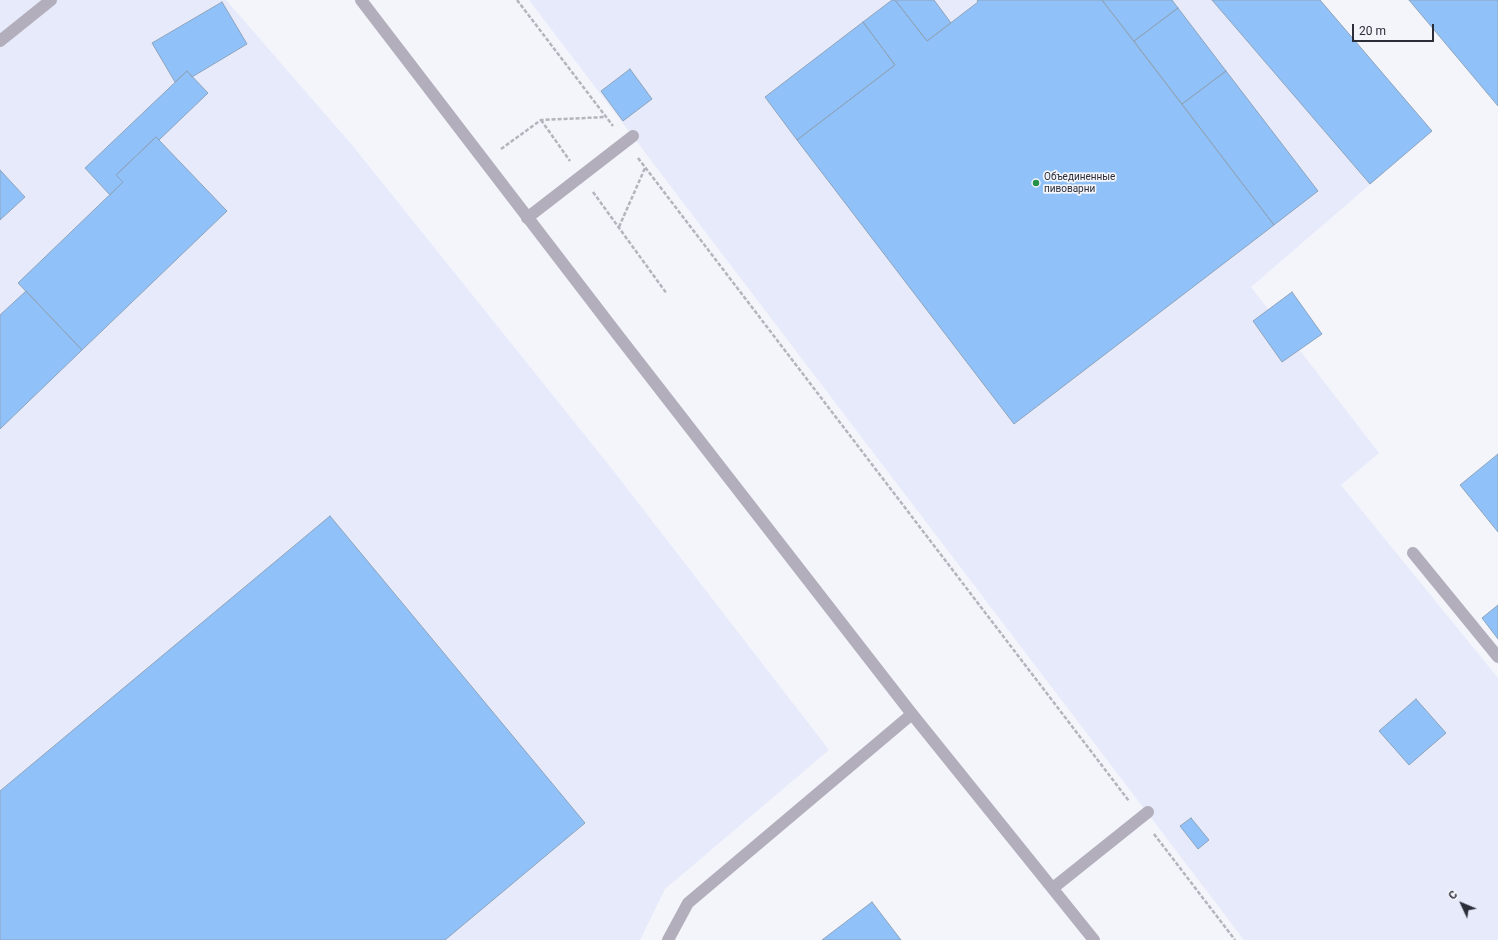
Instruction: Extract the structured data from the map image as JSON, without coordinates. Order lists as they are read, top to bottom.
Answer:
{
  "places": ["Объединенные пивоварни"],
  "scale_bar": "20 m",
  "north": "top left"
}
